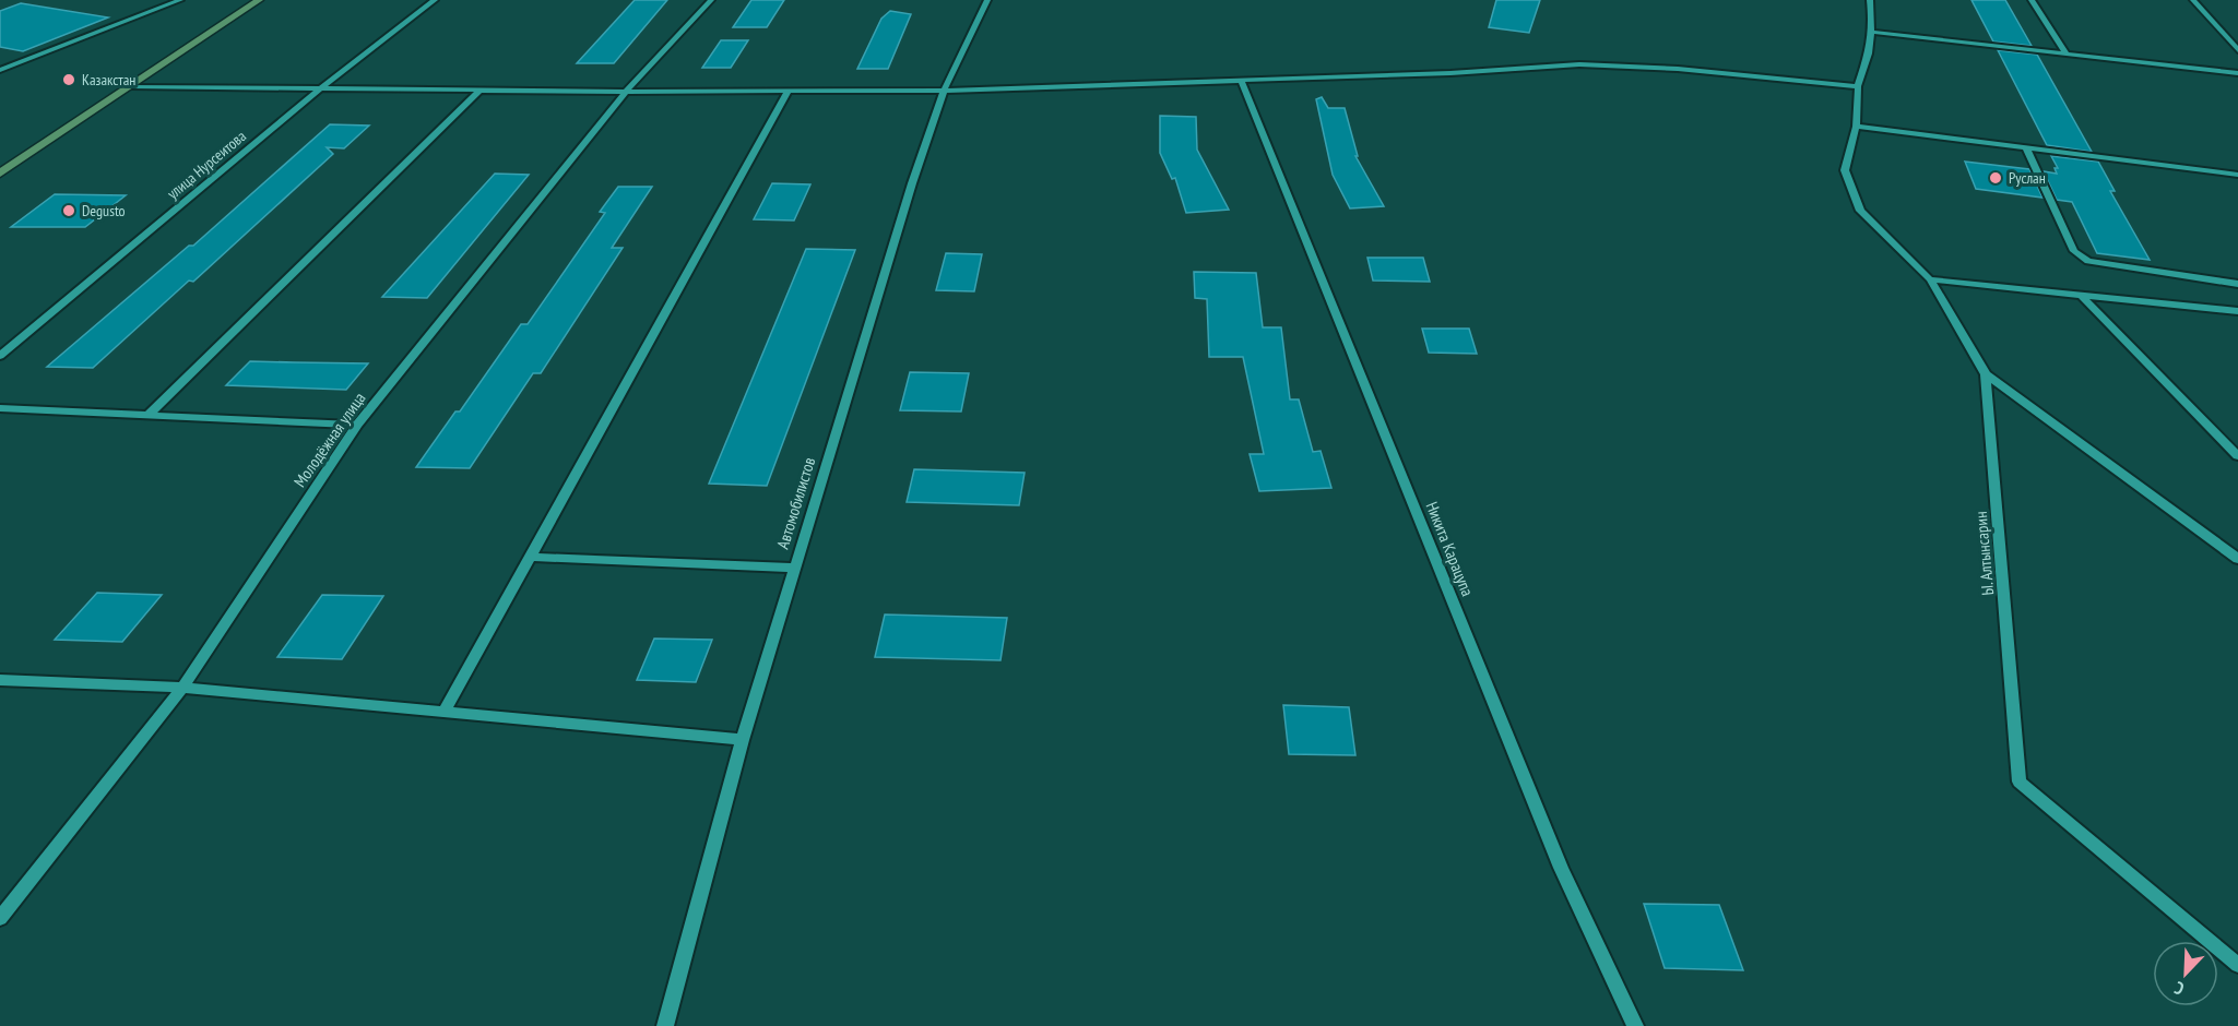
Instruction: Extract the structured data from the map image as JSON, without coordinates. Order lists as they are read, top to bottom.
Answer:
{
  "streets": {
    "street": [
      "улица Нурсеитова",
      "Молодёжная улица",
      "Автомобилистов",
      "Никита Карацупа",
      "Ы. Алтынсарин"
    ]
  },
  "places": ["Казакстан", "Руслан", "Degusto"],
  "north": "bottom left"
}
